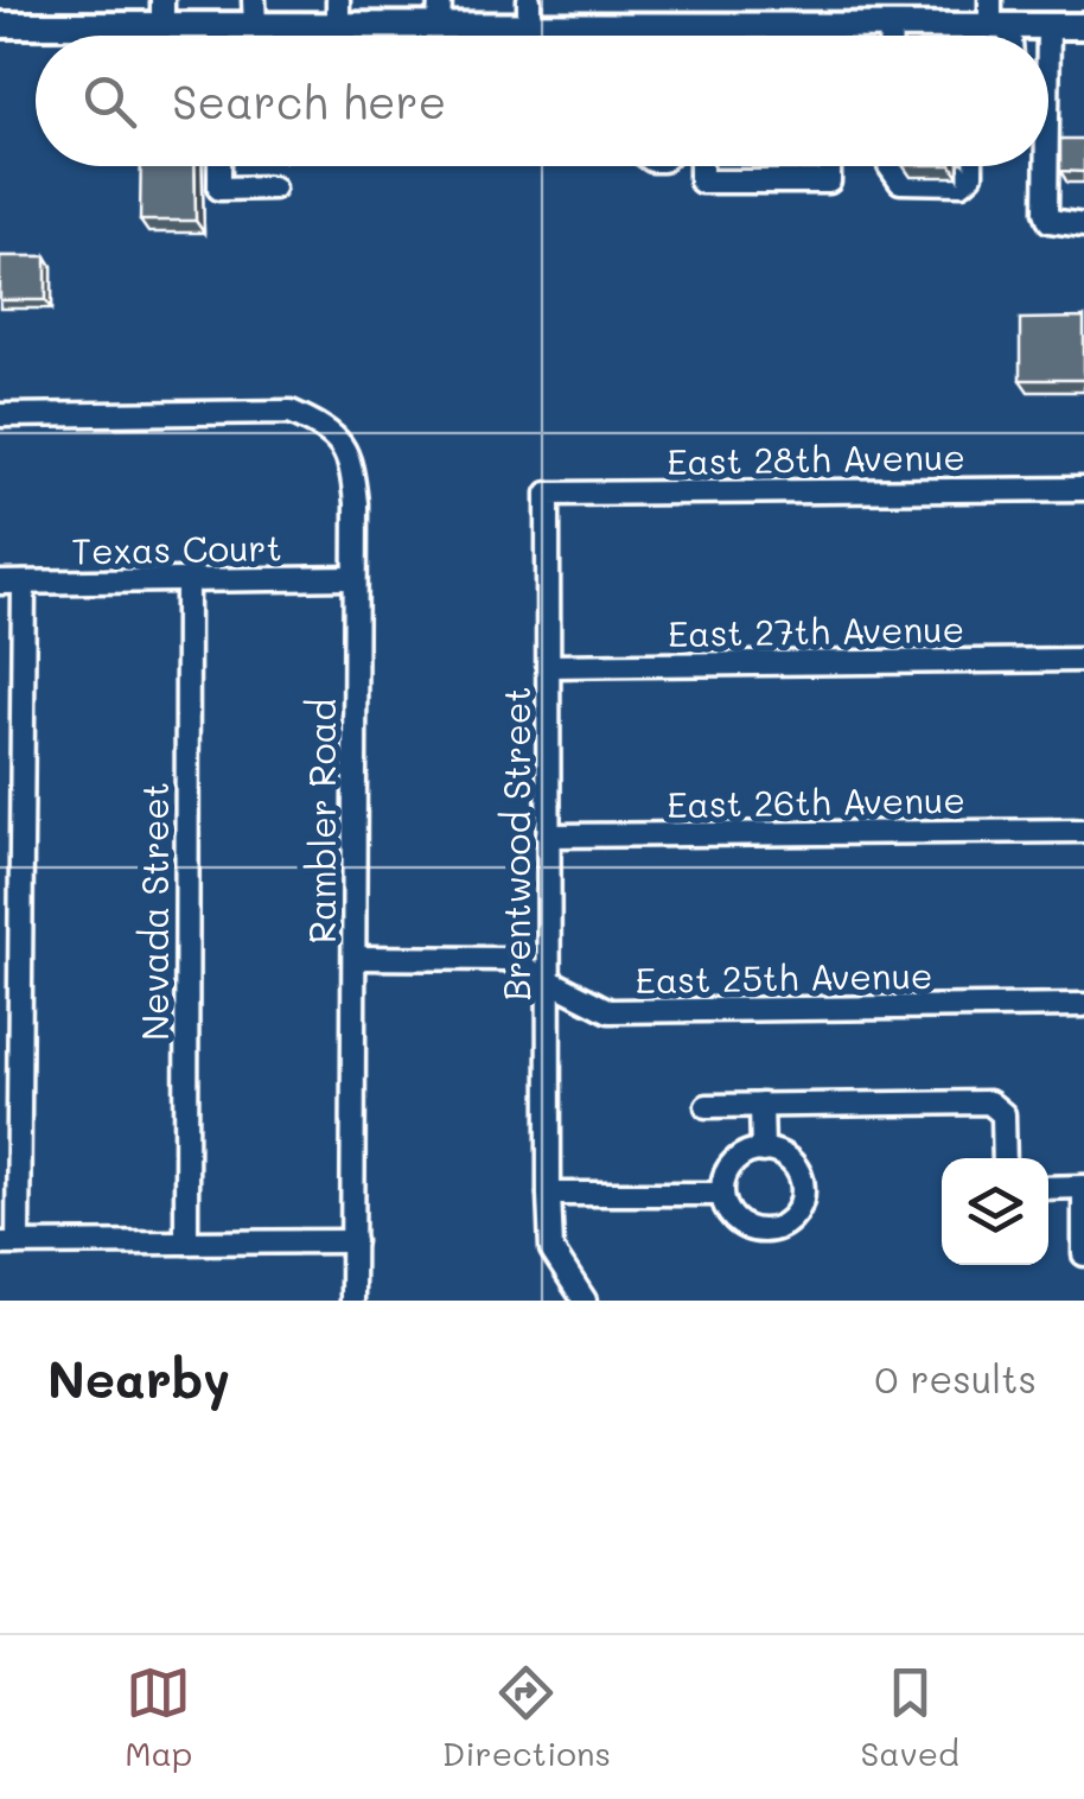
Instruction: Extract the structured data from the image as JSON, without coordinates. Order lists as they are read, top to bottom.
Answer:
{
  "streets": {
    "street": [
      "East 28th Avenue",
      "Texas Court",
      "East 27th Avenue",
      "East 26th Avenue",
      "Rambler Road",
      "Brentwood Street",
      "Nevada Street",
      "East 25th Avenue"
    ]
  },
  "crossings": [
    ["East 28th Avenue", "Brentwood Street"],
    ["Texas Court", "Rambler Road"],
    ["Texas Court", "Nevada Street"],
    ["East 27th Avenue", "Brentwood Street"],
    ["East 26th Avenue", "Brentwood Street"],
    ["Rambler Road", "East 25th Avenue"],
    ["Brentwood Street", "East 25th Avenue"]
  ],
  "page": {
    "search": "Search here",
    "heading": ["Nearby", "0 results"],
    "nav": ["Map", "Directions", "Saved"]
  }
}
